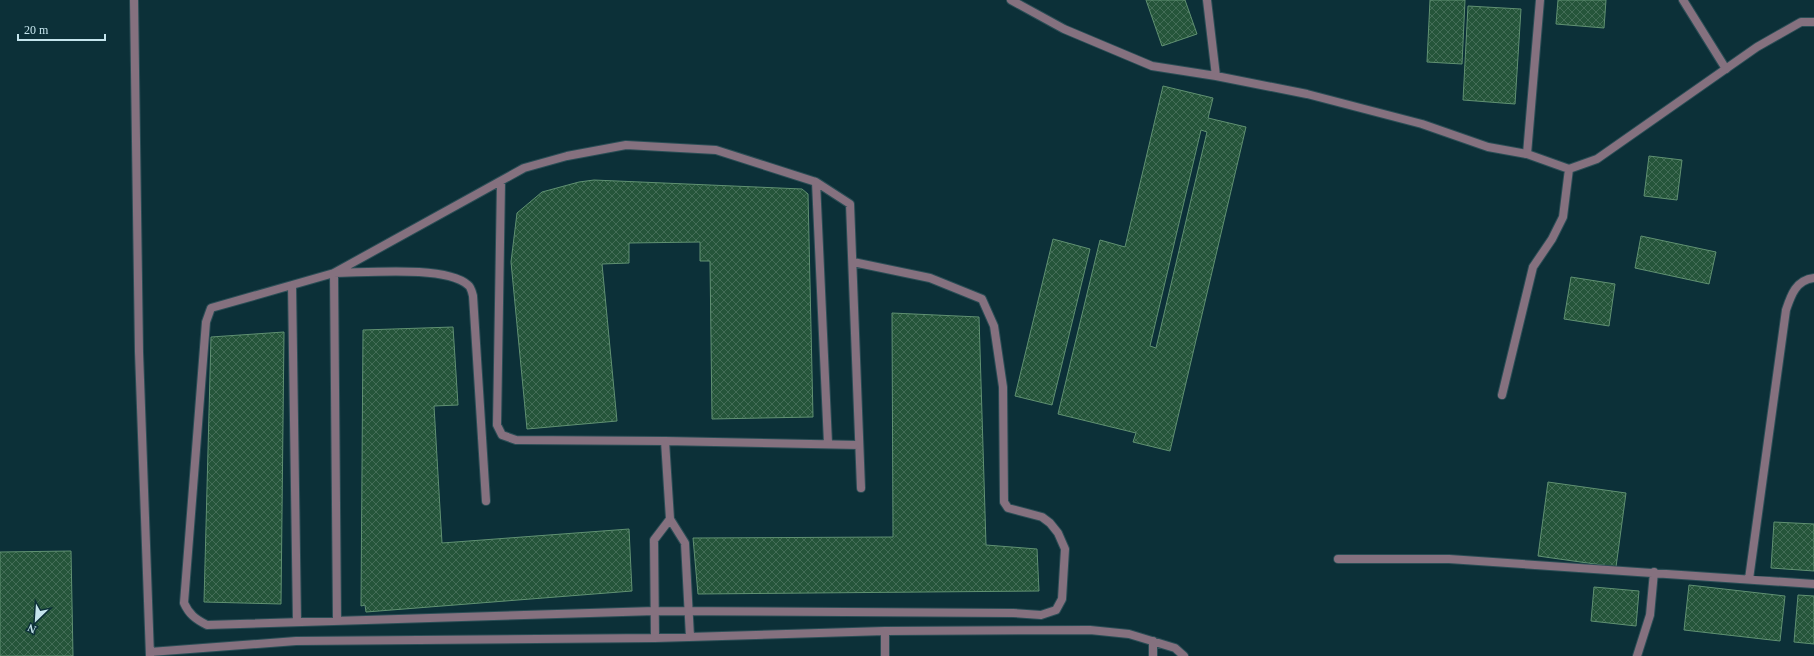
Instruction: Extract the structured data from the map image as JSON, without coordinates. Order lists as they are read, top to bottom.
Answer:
{
  "scale_bar": "20 m",
  "north": "bottom left"
}
